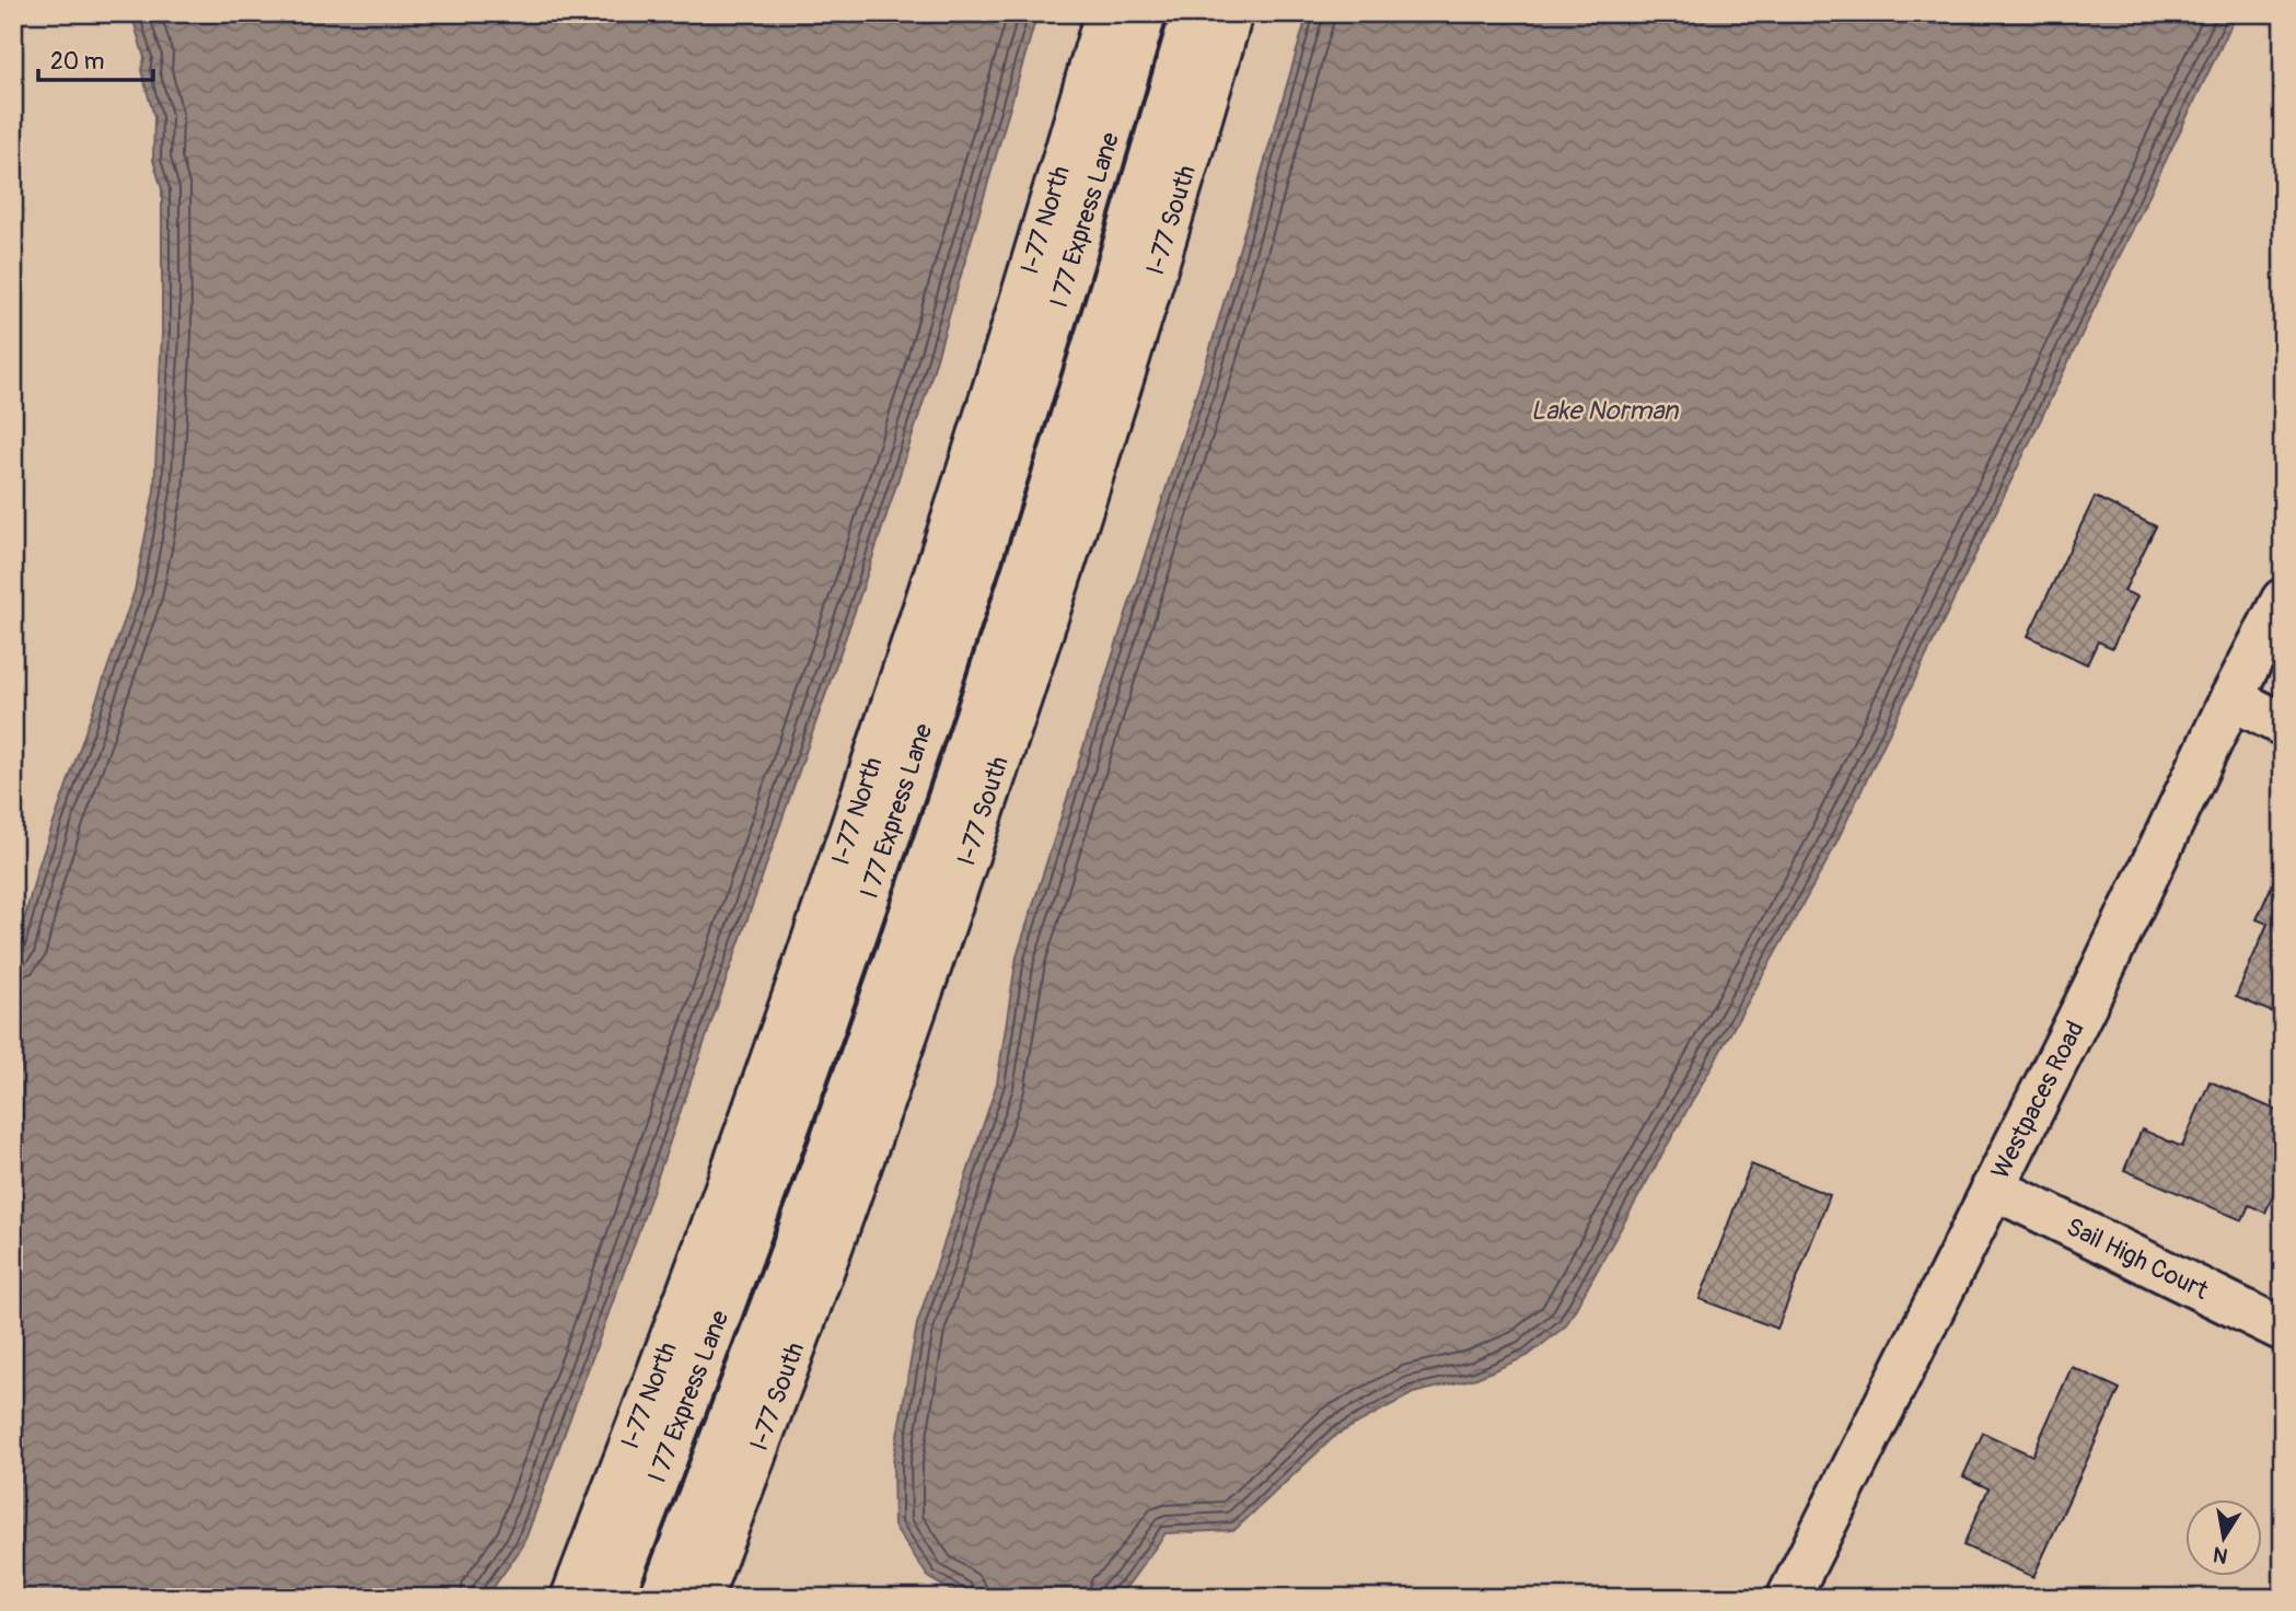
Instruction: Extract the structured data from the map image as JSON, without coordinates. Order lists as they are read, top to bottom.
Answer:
{
  "streets": {
    "main road": [
      "I-77 North",
      "I 77 Express Lane",
      "I-77 South",
      "Westpaces Road",
      "Sail High Court"
    ]
  },
  "crossings": [
    ["Westpaces Road", "Sail High Court"]
  ],
  "water": ["Lake Norman"],
  "scale_bar": "20 m",
  "north": "bottom"
}
